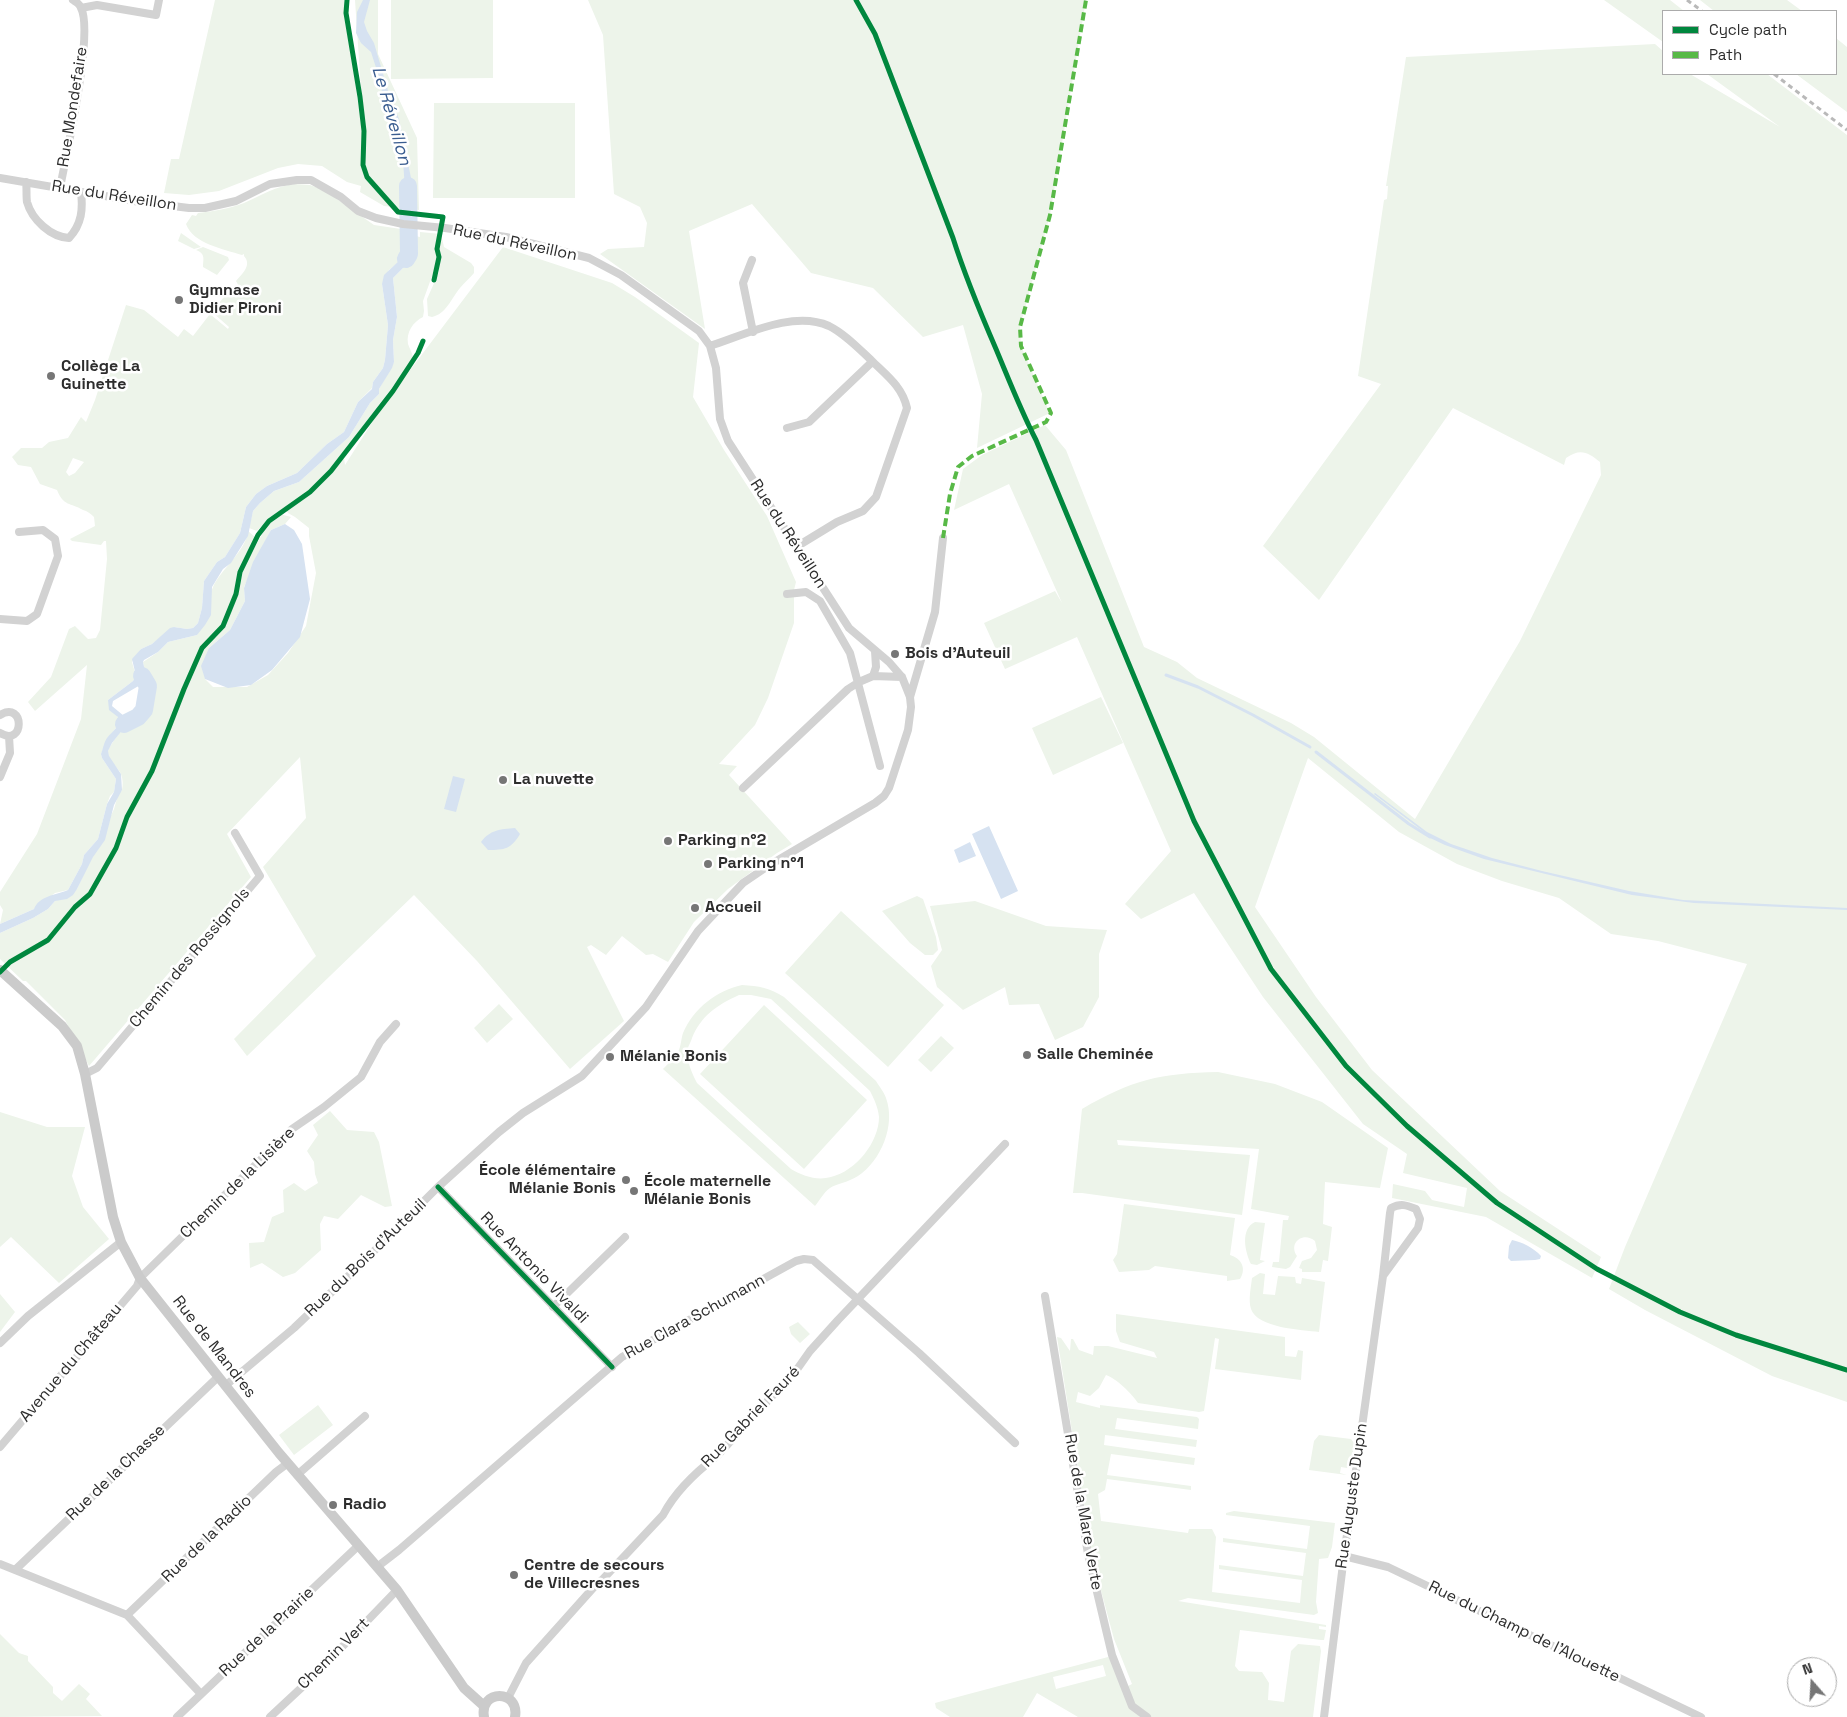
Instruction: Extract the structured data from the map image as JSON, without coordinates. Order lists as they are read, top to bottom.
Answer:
{
  "streets": {
    "street": [
      "Rue Mondefaire",
      "Rue du Réveillon",
      "Chemin des Rossignols",
      "Chemin de la Lisière",
      "Rue du Bois d'Auteuil",
      "Rue Antonio Vivaldi",
      "Rue Clara Schumann",
      "Rue de Mandres",
      "Avenue du Château",
      "Rue Gabriel Fauré",
      "Rue de la Chasse",
      "Rue Auguste Dupin",
      "Rue de la Mare Verte",
      "Rue de la Radio",
      "Rue de la Prairie",
      "Rue du Champ de l'Alouette",
      "Chemin Vert"
    ]
  },
  "crossings": [
    ["Rue Mondefaire", "Rue du Réveillon"],
    ["Rue du Réveillon", "Rue du Bois d'Auteuil"],
    ["Chemin des Rossignols", "Rue de Mandres"],
    ["Chemin de la Lisière", "Rue de Mandres"],
    ["Chemin de la Lisière", "Avenue du Château"],
    ["Rue du Bois d'Auteuil", "Rue Antonio Vivaldi"],
    ["Rue du Bois d'Auteuil", "Rue de Mandres"],
    ["Rue Antonio Vivaldi", "Rue Clara Schumann"],
    ["Rue Clara Schumann", "Rue de Mandres"],
    ["Rue Clara Schumann", "Rue Gabriel Fauré"],
    ["Rue de Mandres", "Avenue du Château"],
    ["Rue de Mandres", "Rue de la Chasse"],
    ["Rue de Mandres", "Rue de la Radio"],
    ["Rue de Mandres", "Rue de la Prairie"],
    ["Rue de Mandres", "Chemin Vert"],
    ["Rue Auguste Dupin", "Rue du Champ de l'Alouette"]
  ],
  "water": ["Le Réveillon"],
  "places": [
    "Gymnase Didier Pironi",
    "Collège La Guinette",
    "Bois d'Auteuil",
    "La nuvette",
    "Parking n°2",
    "Parking n°1",
    "Accueil",
    "Salle Cheminée",
    "Mélanie Bonis",
    "École élémentaire Mélanie Bonis",
    "École maternelle Mélanie Bonis",
    "Radio",
    "Centre de secours de Villecresnes"
  ],
  "legend": ["Cycle path", "Path"],
  "north": "top"
}
